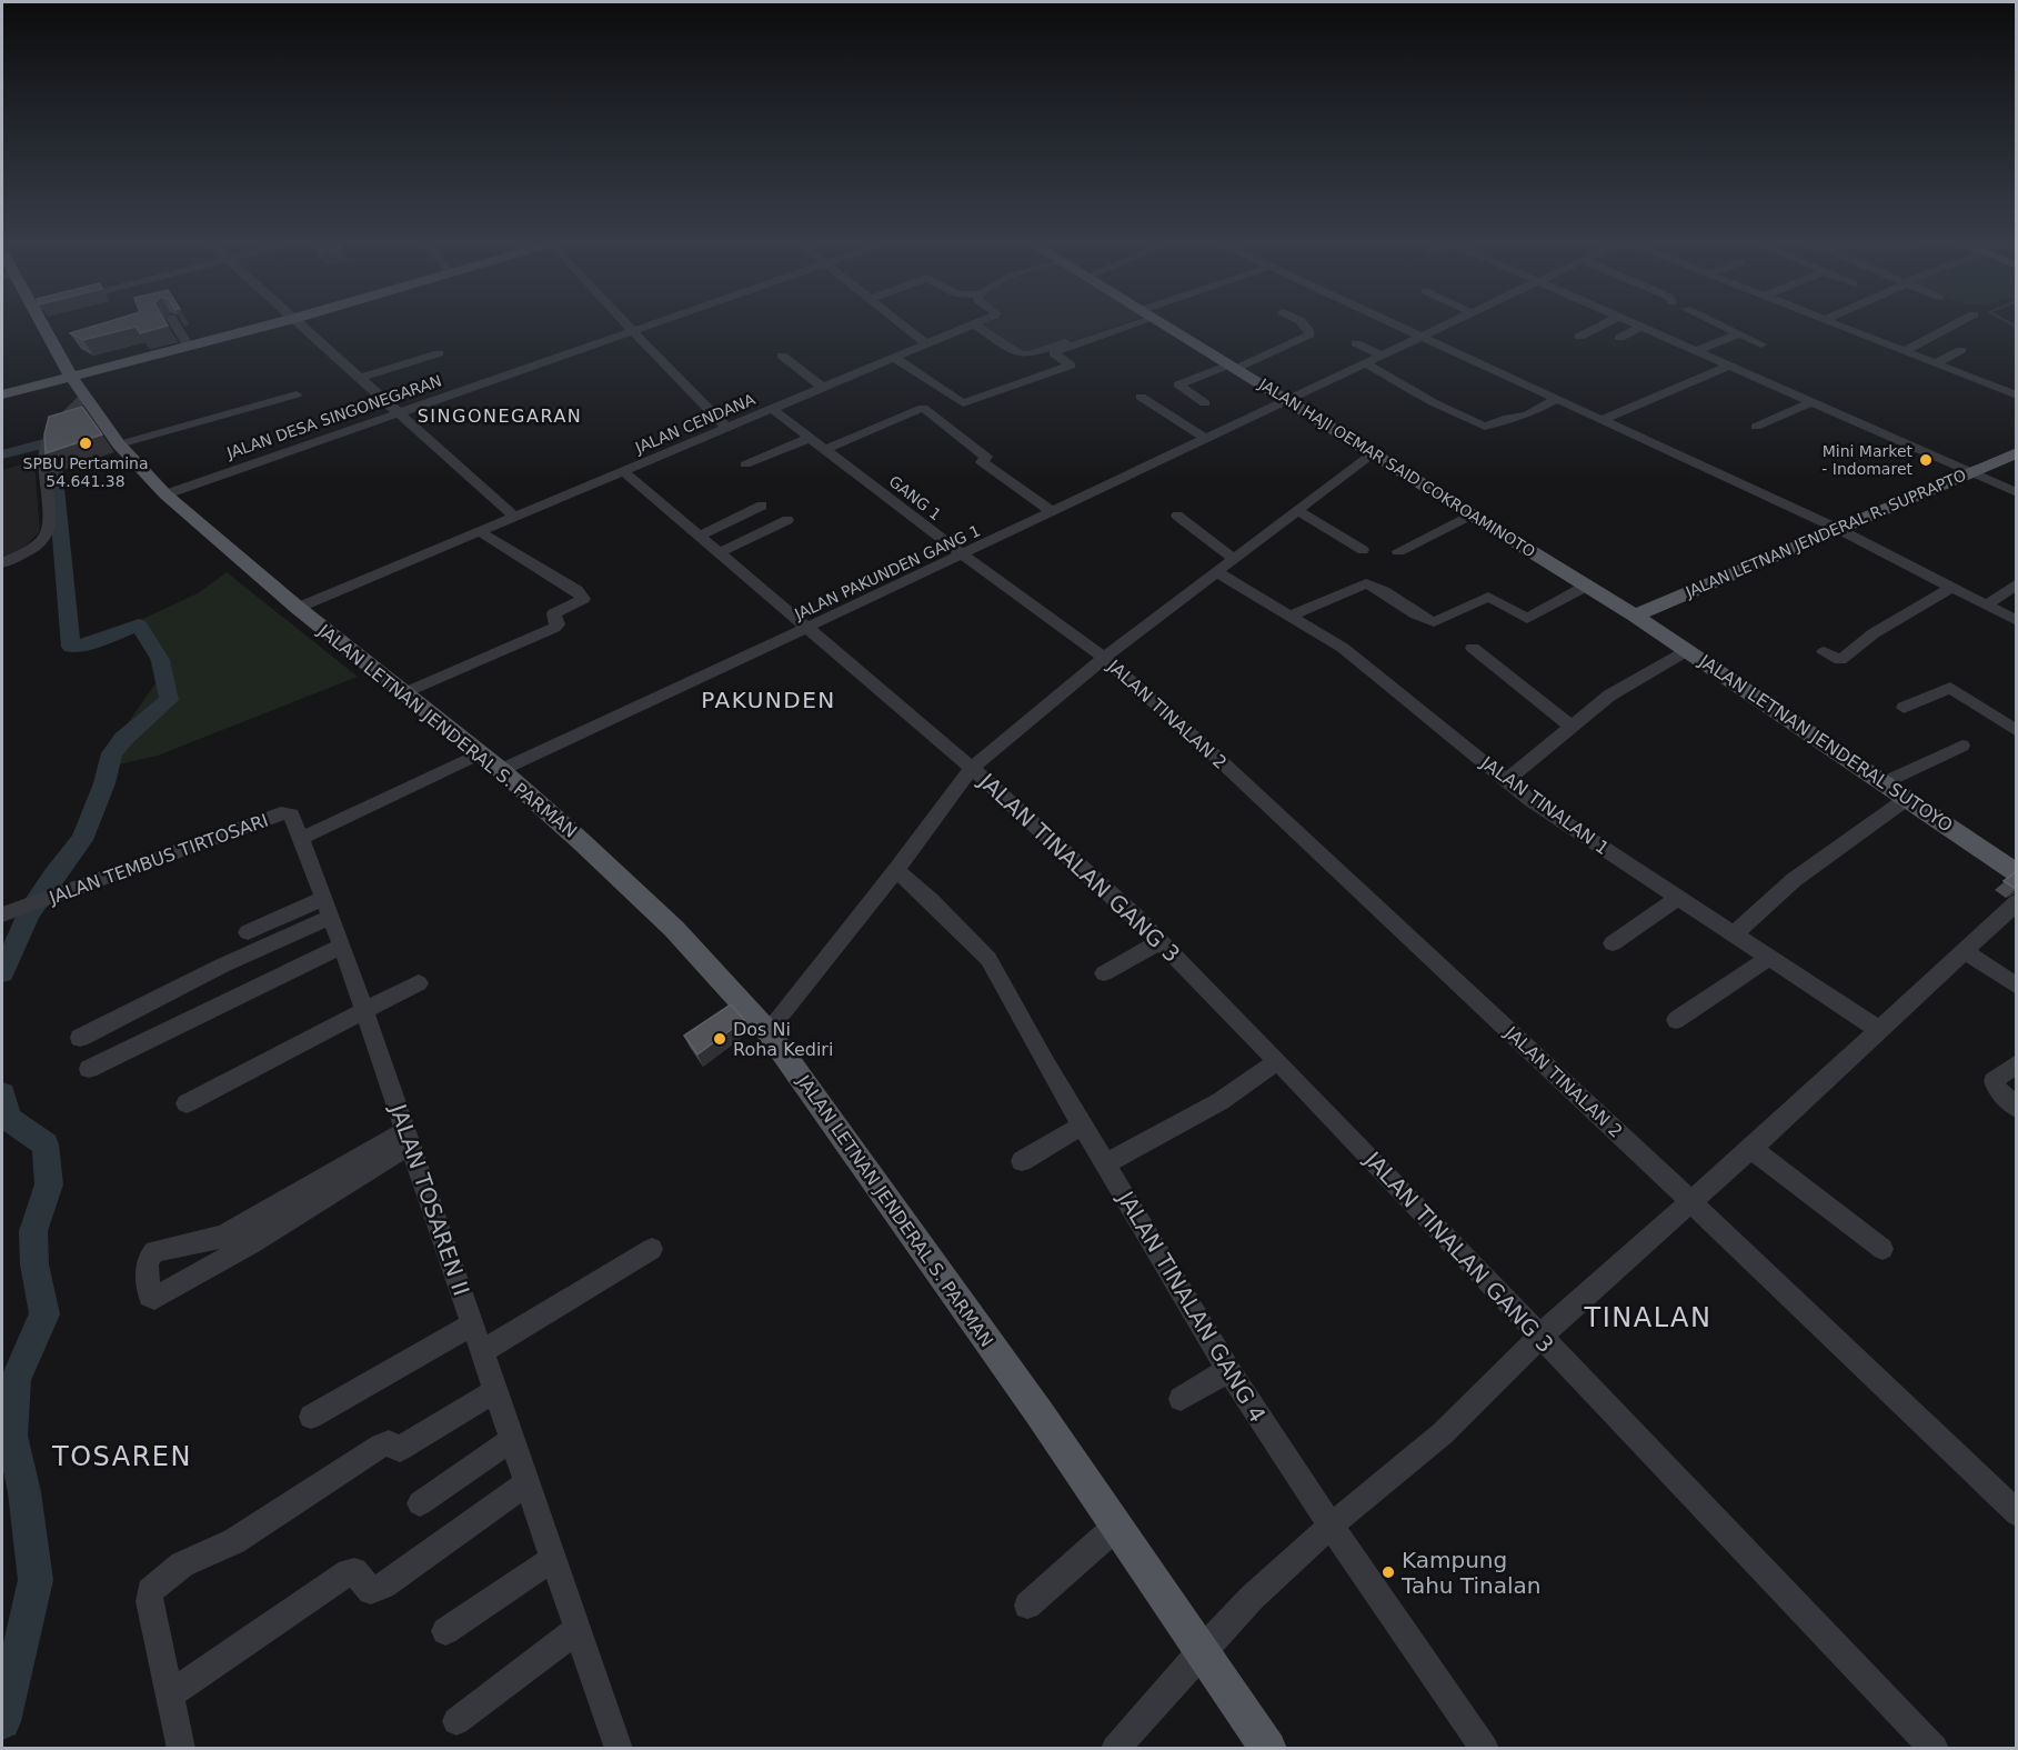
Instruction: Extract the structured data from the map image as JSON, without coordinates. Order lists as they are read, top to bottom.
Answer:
{
  "streets": {
    "main road": [
      "JALAN HAJI OEMAR SAID COKROAMINOTO",
      "JALAN LETNAN JENDERAL R. SUPRAPTO",
      "JALAN LETNAN JENDERAL S. PARMAN",
      "JALAN LETNAN JENDERAL SUTOYO"
    ],
    "street": [
      "JALAN DESA SINGONEGARAN",
      "JALAN CENDANA",
      "GANG 1",
      "JALAN PAKUNDEN GANG 1",
      "JALAN TINALAN 2",
      "JALAN TINALAN 1",
      "JALAN TEMBUS TIRTOSARI",
      "JALAN TINALAN GANG 3",
      "JALAN TOSAREN II",
      "JALAN TINALAN GANG 4"
    ]
  },
  "crossings": [
    ["JALAN DESA SINGONEGARAN", "JALAN LETNAN JENDERAL S. PARMAN"],
    ["JALAN CENDANA", "GANG 1"],
    ["JALAN CENDANA", "JALAN LETNAN JENDERAL S. PARMAN"],
    ["JALAN CENDANA", "JALAN TINALAN GANG 3"],
    ["JALAN HAJI OEMAR SAID COKROAMINOTO", "JALAN LETNAN JENDERAL R. SUPRAPTO"],
    ["JALAN HAJI OEMAR SAID COKROAMINOTO", "JALAN PAKUNDEN GANG 1"],
    ["JALAN HAJI OEMAR SAID COKROAMINOTO", "JALAN LETNAN JENDERAL SUTOYO"],
    ["GANG 1", "JALAN PAKUNDEN GANG 1"],
    ["GANG 1", "JALAN TINALAN 2"],
    ["JALAN LETNAN JENDERAL R. SUPRAPTO", "JALAN LETNAN JENDERAL SUTOYO"],
    ["JALAN PAKUNDEN GANG 1", "JALAN LETNAN JENDERAL S. PARMAN"],
    ["JALAN PAKUNDEN GANG 1", "JALAN TINALAN GANG 3"],
    ["JALAN TEMBUS TIRTOSARI", "JALAN TOSAREN II"]
  ],
  "districts": [
    "SINGONEGARAN",
    "PAKUNDEN",
    "TINALAN",
    "TOSAREN"
  ],
  "places": [
    "SPBU Pertamina 54.641.38",
    "Mini Market - Indomaret",
    "Dos Ni Roha Kediri",
    "Kampung Tahu Tinalan"
  ]
}
